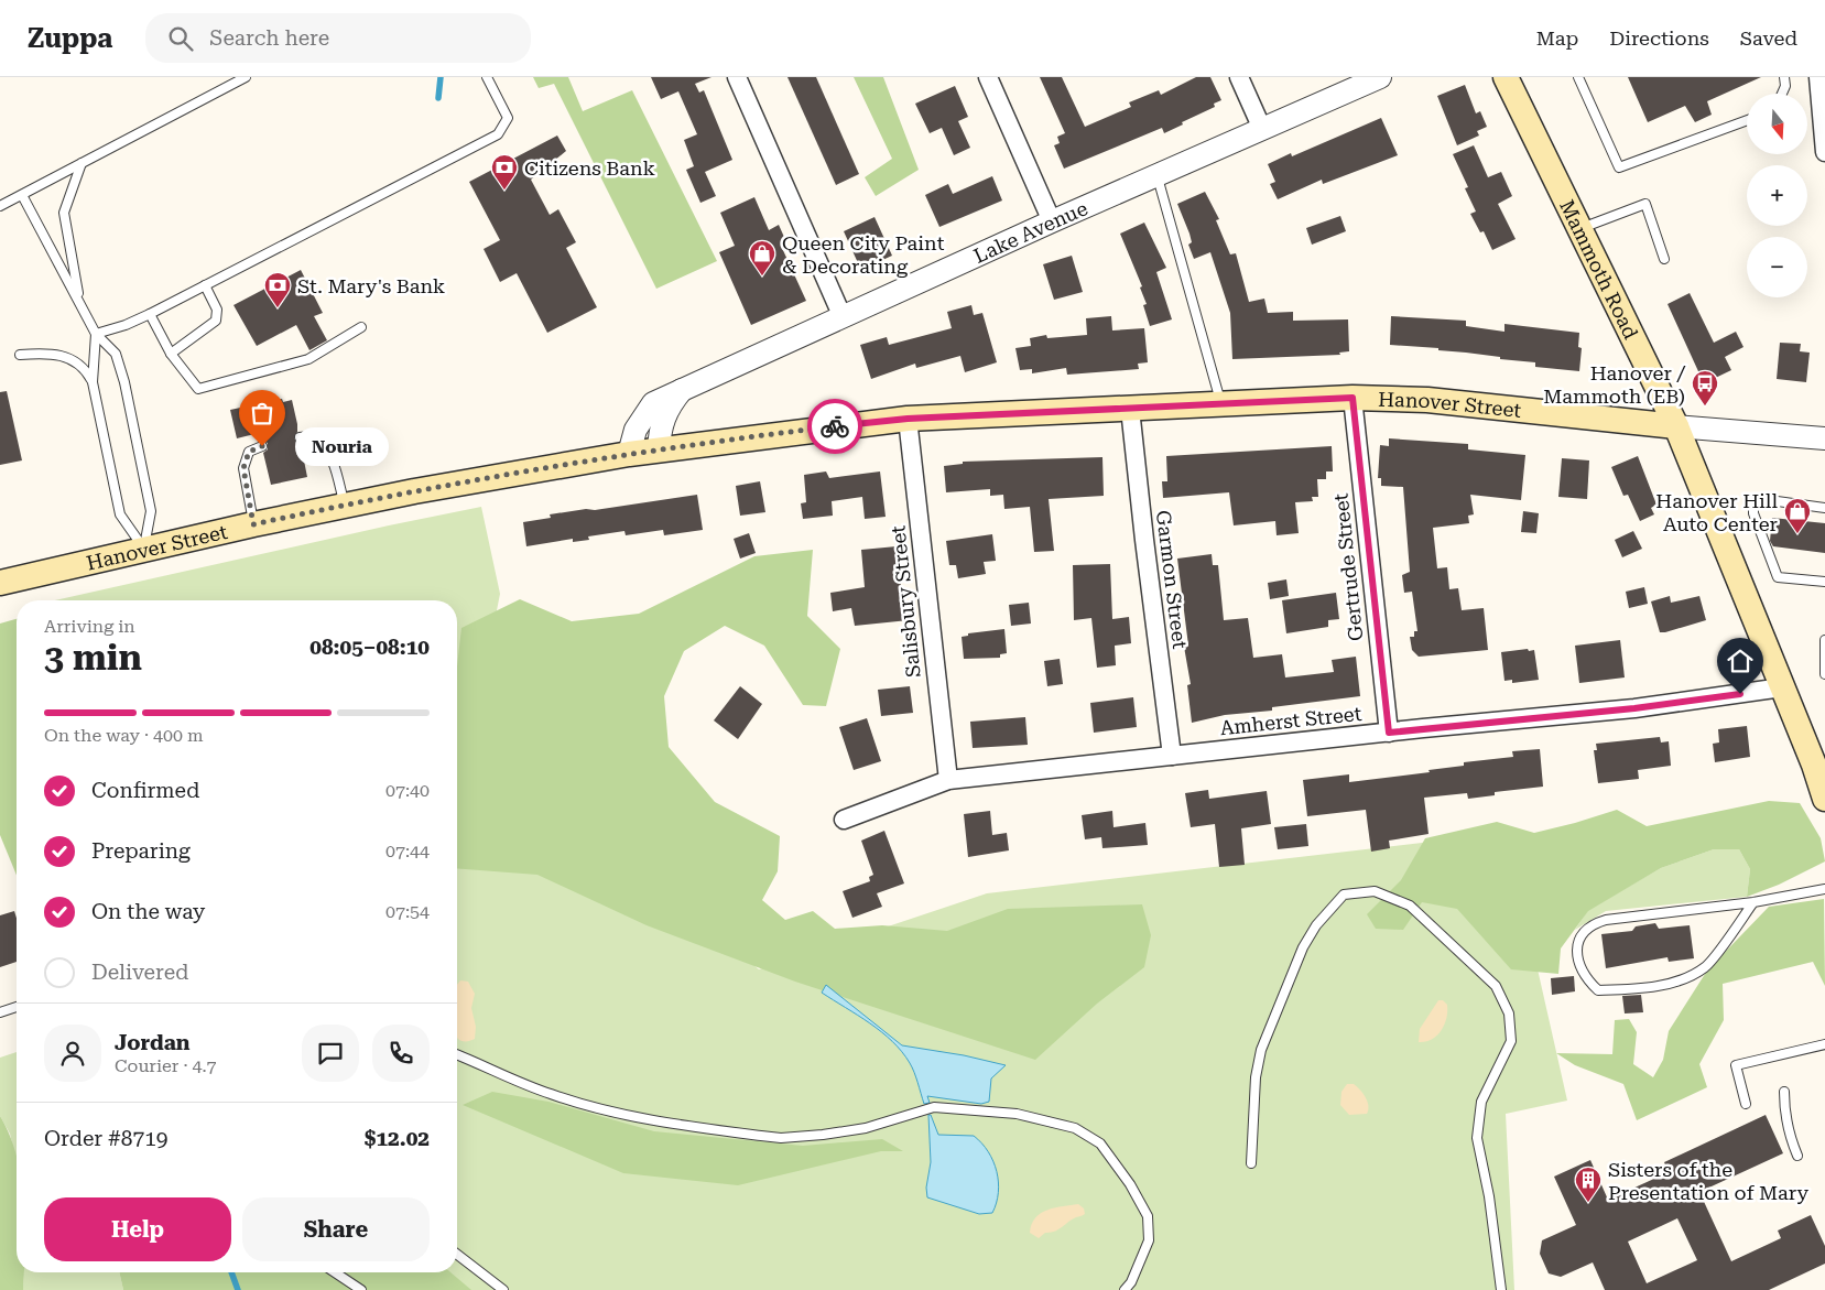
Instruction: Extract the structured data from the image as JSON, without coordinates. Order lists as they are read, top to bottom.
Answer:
{
  "streets": {
    "main road": ["Mammoth Road", "Hanover Street"],
    "street": [
      "Lake Avenue",
      "Gertrude Street",
      "Garmon Street",
      "Salisbury Street",
      "Amherst Street"
    ]
  },
  "crossings": [
    ["Lake Avenue", "Hanover Street"],
    ["Mammoth Road", "Hanover Street"],
    ["Mammoth Road", "Amherst Street"],
    ["Hanover Street", "Gertrude Street"],
    ["Hanover Street", "Garmon Street"],
    ["Hanover Street", "Salisbury Street"],
    ["Gertrude Street", "Amherst Street"],
    ["Garmon Street", "Amherst Street"],
    ["Salisbury Street", "Amherst Street"]
  ],
  "places": {
    "bank": ["Citizens Bank", "St. Mary's Bank"],
    "shop": ["Queen City Paint & Decorating", "Hanover Hill Auto Center"],
    "bus stop": ["Hanover / Mammoth (EB)"],
    "other": ["Nouria"],
    "building": ["Sisters of the Presentation of Mary"]
  },
  "north": "bottom",
  "page": {
    "header": "Zuppa",
    "search": "Search here",
    "nav": ["Map", "Directions", "Saved"],
    "map_buttons": ["+", "−"],
    "bubble": "Nouria",
    "heading": ["3 min", "Arriving in", "08:05–08:10"],
    "panel": [
      "Jordan",
      "Courier · 4.7",
      "Order #8719",
      "$12.02"
    ],
    "bar": "On the way · 400 m",
    "list": [
      ["Confirmed", "07:40"],
      ["Preparing", "07:44"],
      ["On the way", "07:54"],
      "Delivered"
    ],
    "buttons": ["Help", "Share"]
  }
}
